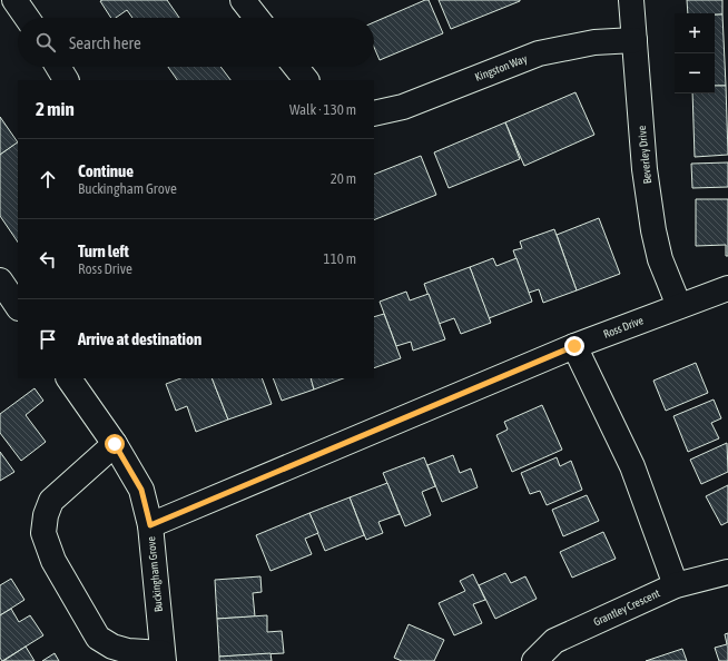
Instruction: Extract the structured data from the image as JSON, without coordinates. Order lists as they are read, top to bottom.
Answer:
{
  "streets": {
    "street": [
      "Kingston Way",
      "Beverley Drive",
      "Ross Drive",
      "Buckingham Grove",
      "Grantley Crescent"
    ]
  },
  "crossings": [
    ["Kingston Way", "Beverley Drive"],
    ["Beverley Drive", "Ross Drive"],
    ["Ross Drive", "Buckingham Grove"]
  ],
  "page": {
    "map_buttons": ["+", "−"],
    "search": "Search here",
    "heading": ["2 min", "Walk · 130 m"],
    "list": [
      ["Continue", "Buckingham Grove", "20 m"],
      ["Turn left", "Ross Drive", "110 m"],
      "Arrive at destination"
    ]
  }
}
